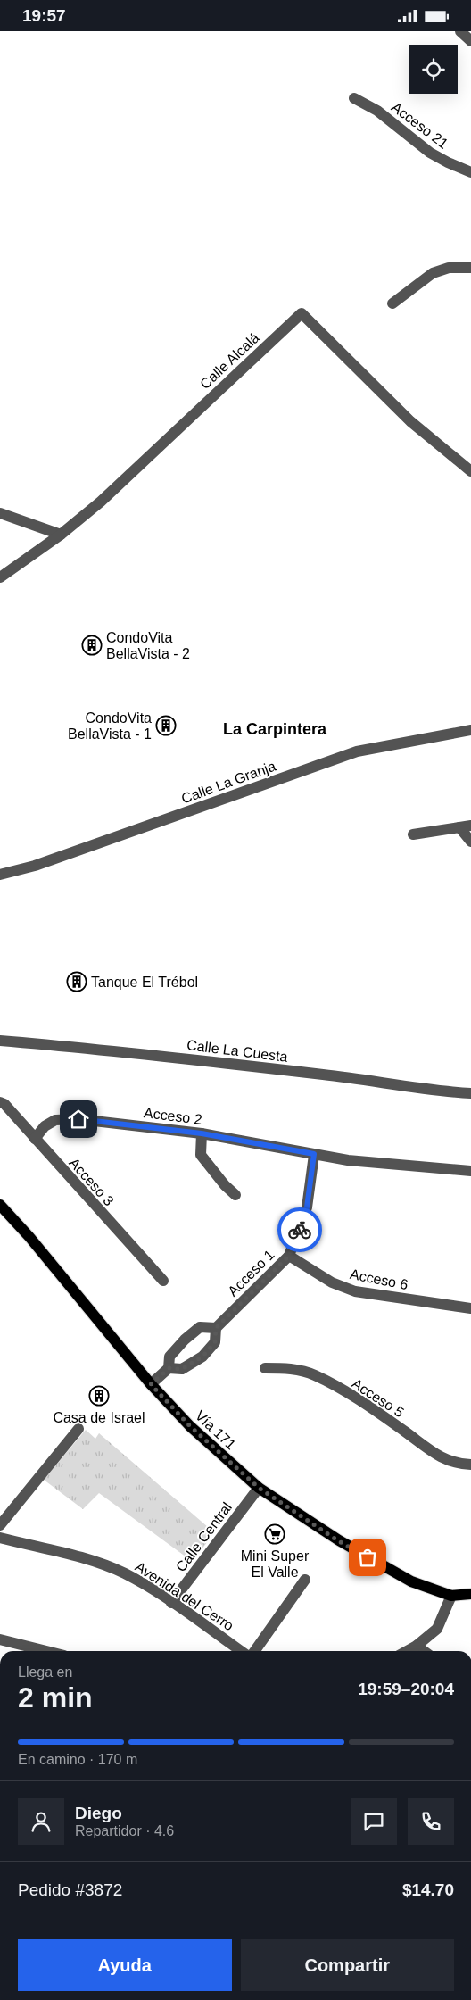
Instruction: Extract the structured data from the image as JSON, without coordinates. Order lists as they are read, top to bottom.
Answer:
{
  "streets": {
    "main road": ["Vía 171"],
    "street": [
      "Acceso 21",
      "Calle Alcalá",
      "Calle La Granja",
      "Calle La Cuesta",
      "Acceso 2",
      "Acceso 3",
      "Acceso 1",
      "Acceso 6",
      "Acceso 5",
      "Calle Central",
      "Avenida del Cerro"
    ]
  },
  "crossings": [
    ["Acceso 2", "Acceso 3"],
    ["Acceso 2", "Acceso 1"],
    ["Acceso 1", "Acceso 6"],
    ["Acceso 1", "Vía 171"],
    ["Vía 171", "Calle Central"],
    ["Calle Central", "Avenida del Cerro"]
  ],
  "districts": ["La Carpintera"],
  "places": {
    "building": [
      "CondoVita BellaVista - 2",
      "CondoVita BellaVista - 1",
      "Tanque El Trébol",
      "Casa de Israel"
    ],
    "supermarket": ["Mini Super El Valle"]
  },
  "page": {
    "status": "19:57",
    "heading": ["2 min", "Llega en", "19:59–20:04"],
    "panel": [
      "Diego",
      "Repartidor · 4.6",
      "Pedido #3872",
      "$14.70"
    ],
    "bar": "En camino · 170 m",
    "buttons": ["Ayuda", "Compartir"]
  }
}
